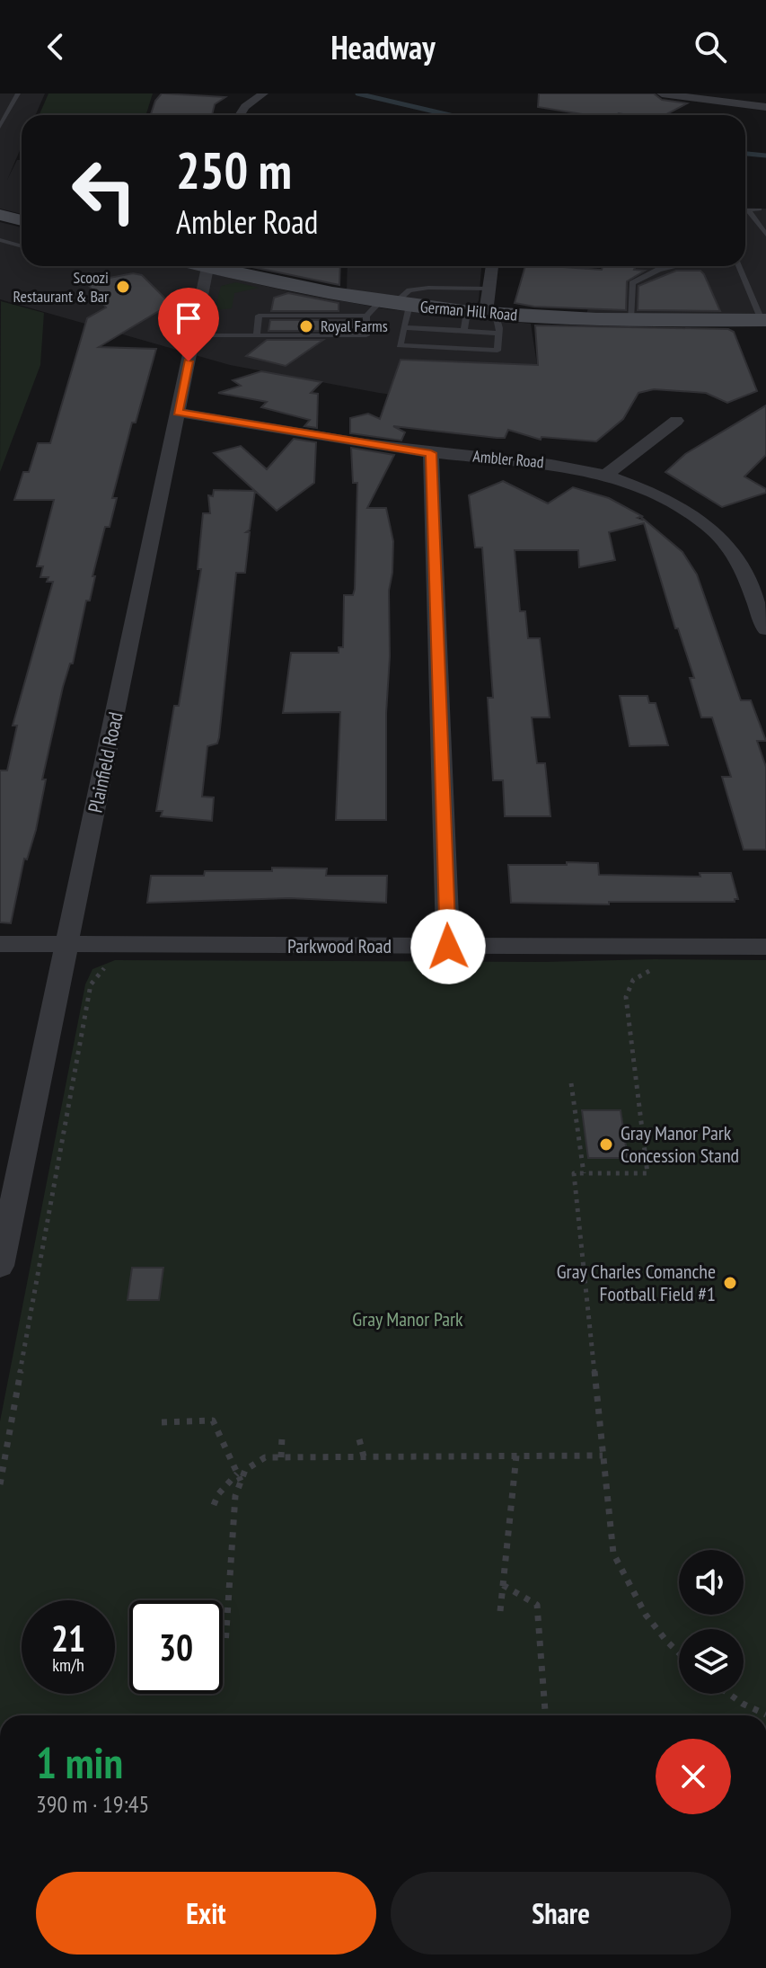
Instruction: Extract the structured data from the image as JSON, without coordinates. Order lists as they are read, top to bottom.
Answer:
{
  "streets": {
    "street": [
      "German Hill Road",
      "Ambler Road",
      "Plainfield Road",
      "Parkwood Road"
    ]
  },
  "crossings": [
    ["Ambler Road", "Plainfield Road"],
    ["Plainfield Road", "Parkwood Road"]
  ],
  "parks": ["Gray Manor Park"],
  "places": [
    "Scoozi Restaurant & Bar",
    "Royal Farms",
    "Gray Manor Park Concession Stand",
    "Gray Charles Comanche Football Field #1"
  ],
  "page": {
    "header": "Headway",
    "turn": ["250 m", "Ambler Road"],
    "speed": "21 km/h",
    "limit": "30",
    "heading": ["1 min", "390 m · 19:45"],
    "buttons": ["Exit", "Share"]
  }
}
